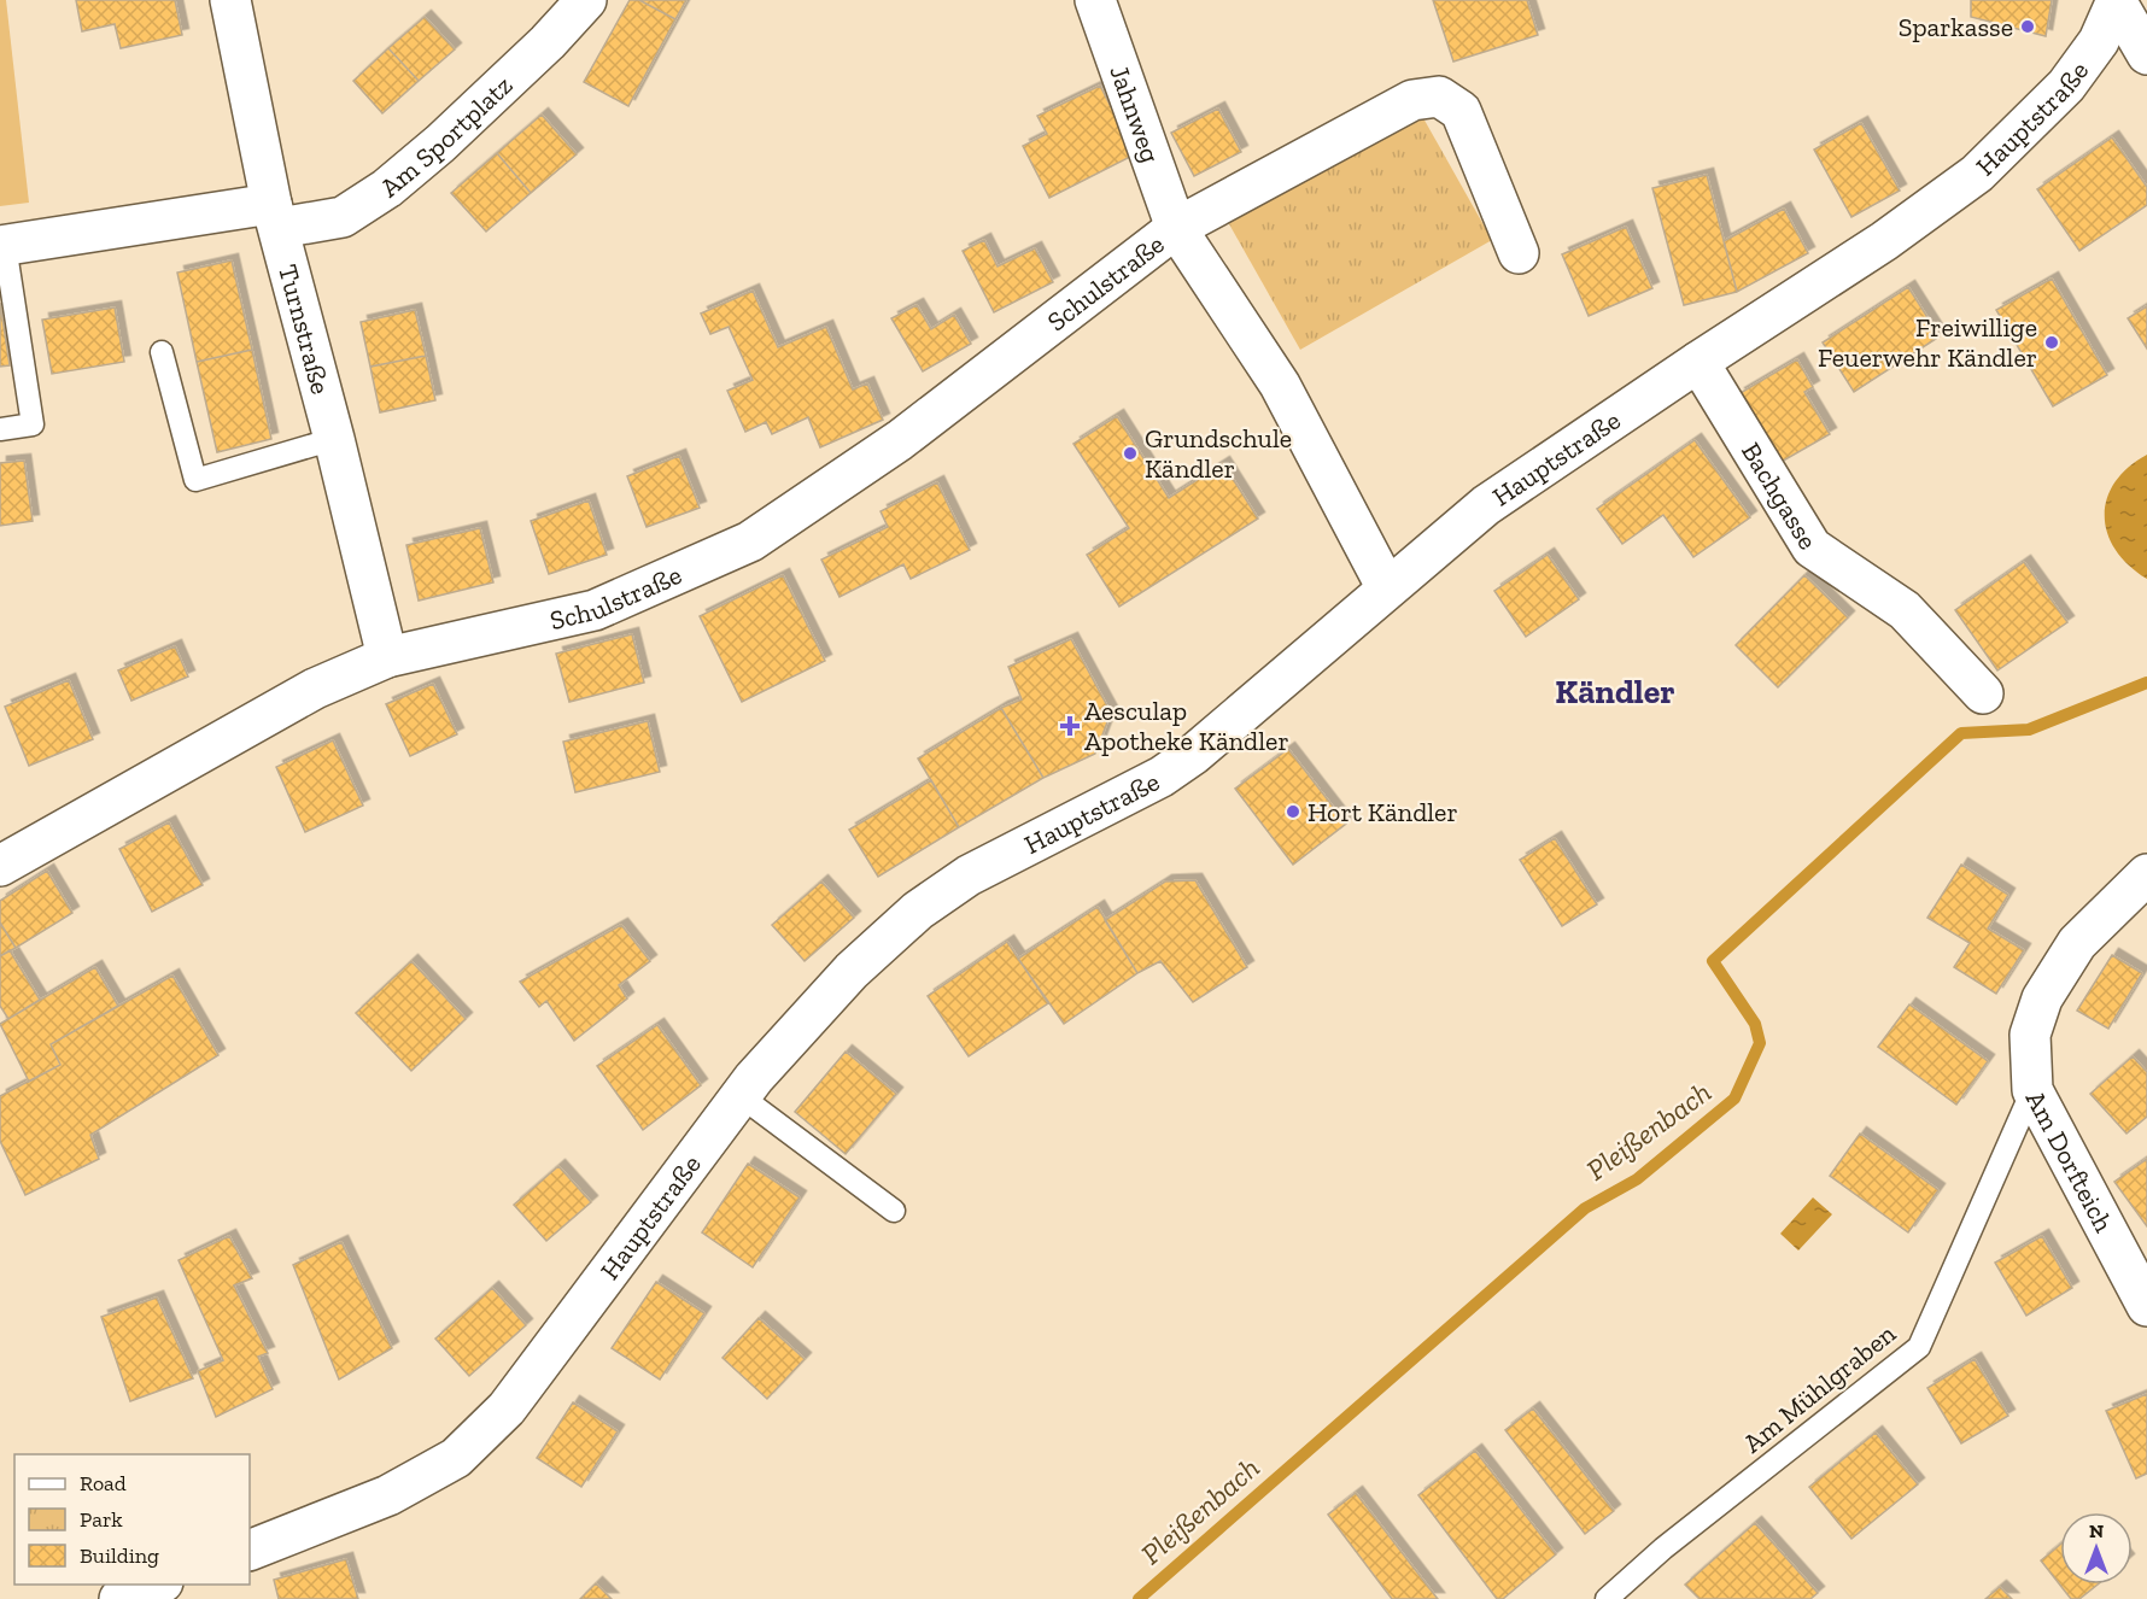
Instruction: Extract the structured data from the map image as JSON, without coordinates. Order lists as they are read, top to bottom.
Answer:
{
  "streets": {
    "street": [
      "Jahnweg",
      "Hauptstraße",
      "Am Sportplatz",
      "Schulstraße",
      "Turnstraße",
      "Bachgasse",
      "Am Dorfteich"
    ],
    "lane": ["Am Mühlgraben"]
  },
  "crossings": [
    ["Jahnweg", "Schulstraße"],
    ["Hauptstraße", "Schulstraße"],
    ["Hauptstraße", "Bachgasse"],
    ["Am Sportplatz", "Turnstraße"],
    ["Schulstraße", "Turnstraße"],
    ["Am Dorfteich", "Am Mühlgraben"]
  ],
  "districts": ["Kändler"],
  "water": ["Pleißenbach"],
  "places": {
    "other": [
      "Sparkasse",
      "Freiwillige Feuerwehr Kändler",
      "Grundschule Kändler",
      "Hort Kändler"
    ],
    "health": ["Aesculap Apotheke Kändler"]
  },
  "legend": ["Road", "Park", "Building"],
  "north": "top"
}
